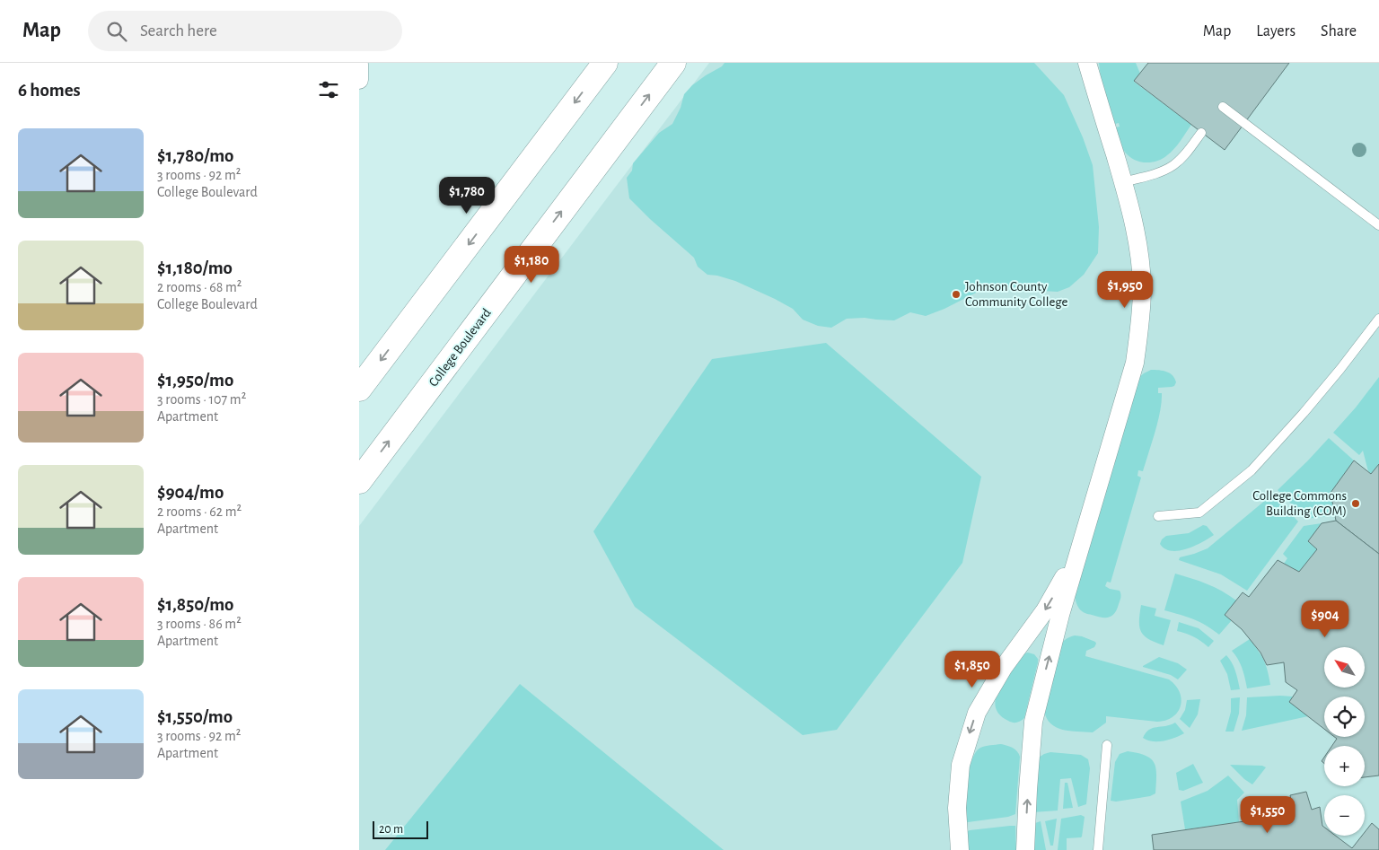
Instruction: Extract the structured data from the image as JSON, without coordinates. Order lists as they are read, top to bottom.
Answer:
{
  "streets": {
    "main road": ["College Boulevard"]
  },
  "places": ["Johnson County Community College", "College Commons Building (COM)"],
  "scale_bar": "20 m",
  "north": "top left",
  "page": {
    "header": "Map",
    "search": "Search here",
    "nav": ["Map", "Layers", "Share"],
    "heading": "6 homes",
    "list": [
      {
        "name": "$1,780/mo",
        "note": "3 rooms · 92 m² · College Boulevard"
      },
      {
        "name": "$1,180/mo",
        "note": "2 rooms · 68 m² · College Boulevard"
      },
      {
        "name": "$1,950/mo",
        "note": "3 rooms · 107 m² · Apartment"
      },
      {
        "name": "$904/mo",
        "note": "2 rooms · 62 m² · Apartment"
      },
      {
        "name": "$1,850/mo",
        "note": "3 rooms · 86 m² · Apartment"
      },
      {
        "name": "$1,550/mo",
        "note": "3 rooms · 92 m² · Apartment"
      }
    ],
    "price": [
      "$1,780",
      "$1,180",
      "$1,950",
      "$904",
      "$1,850",
      "$1,550"
    ],
    "map_buttons": ["+", "−"],
    "scale": "20 m"
  }
}
